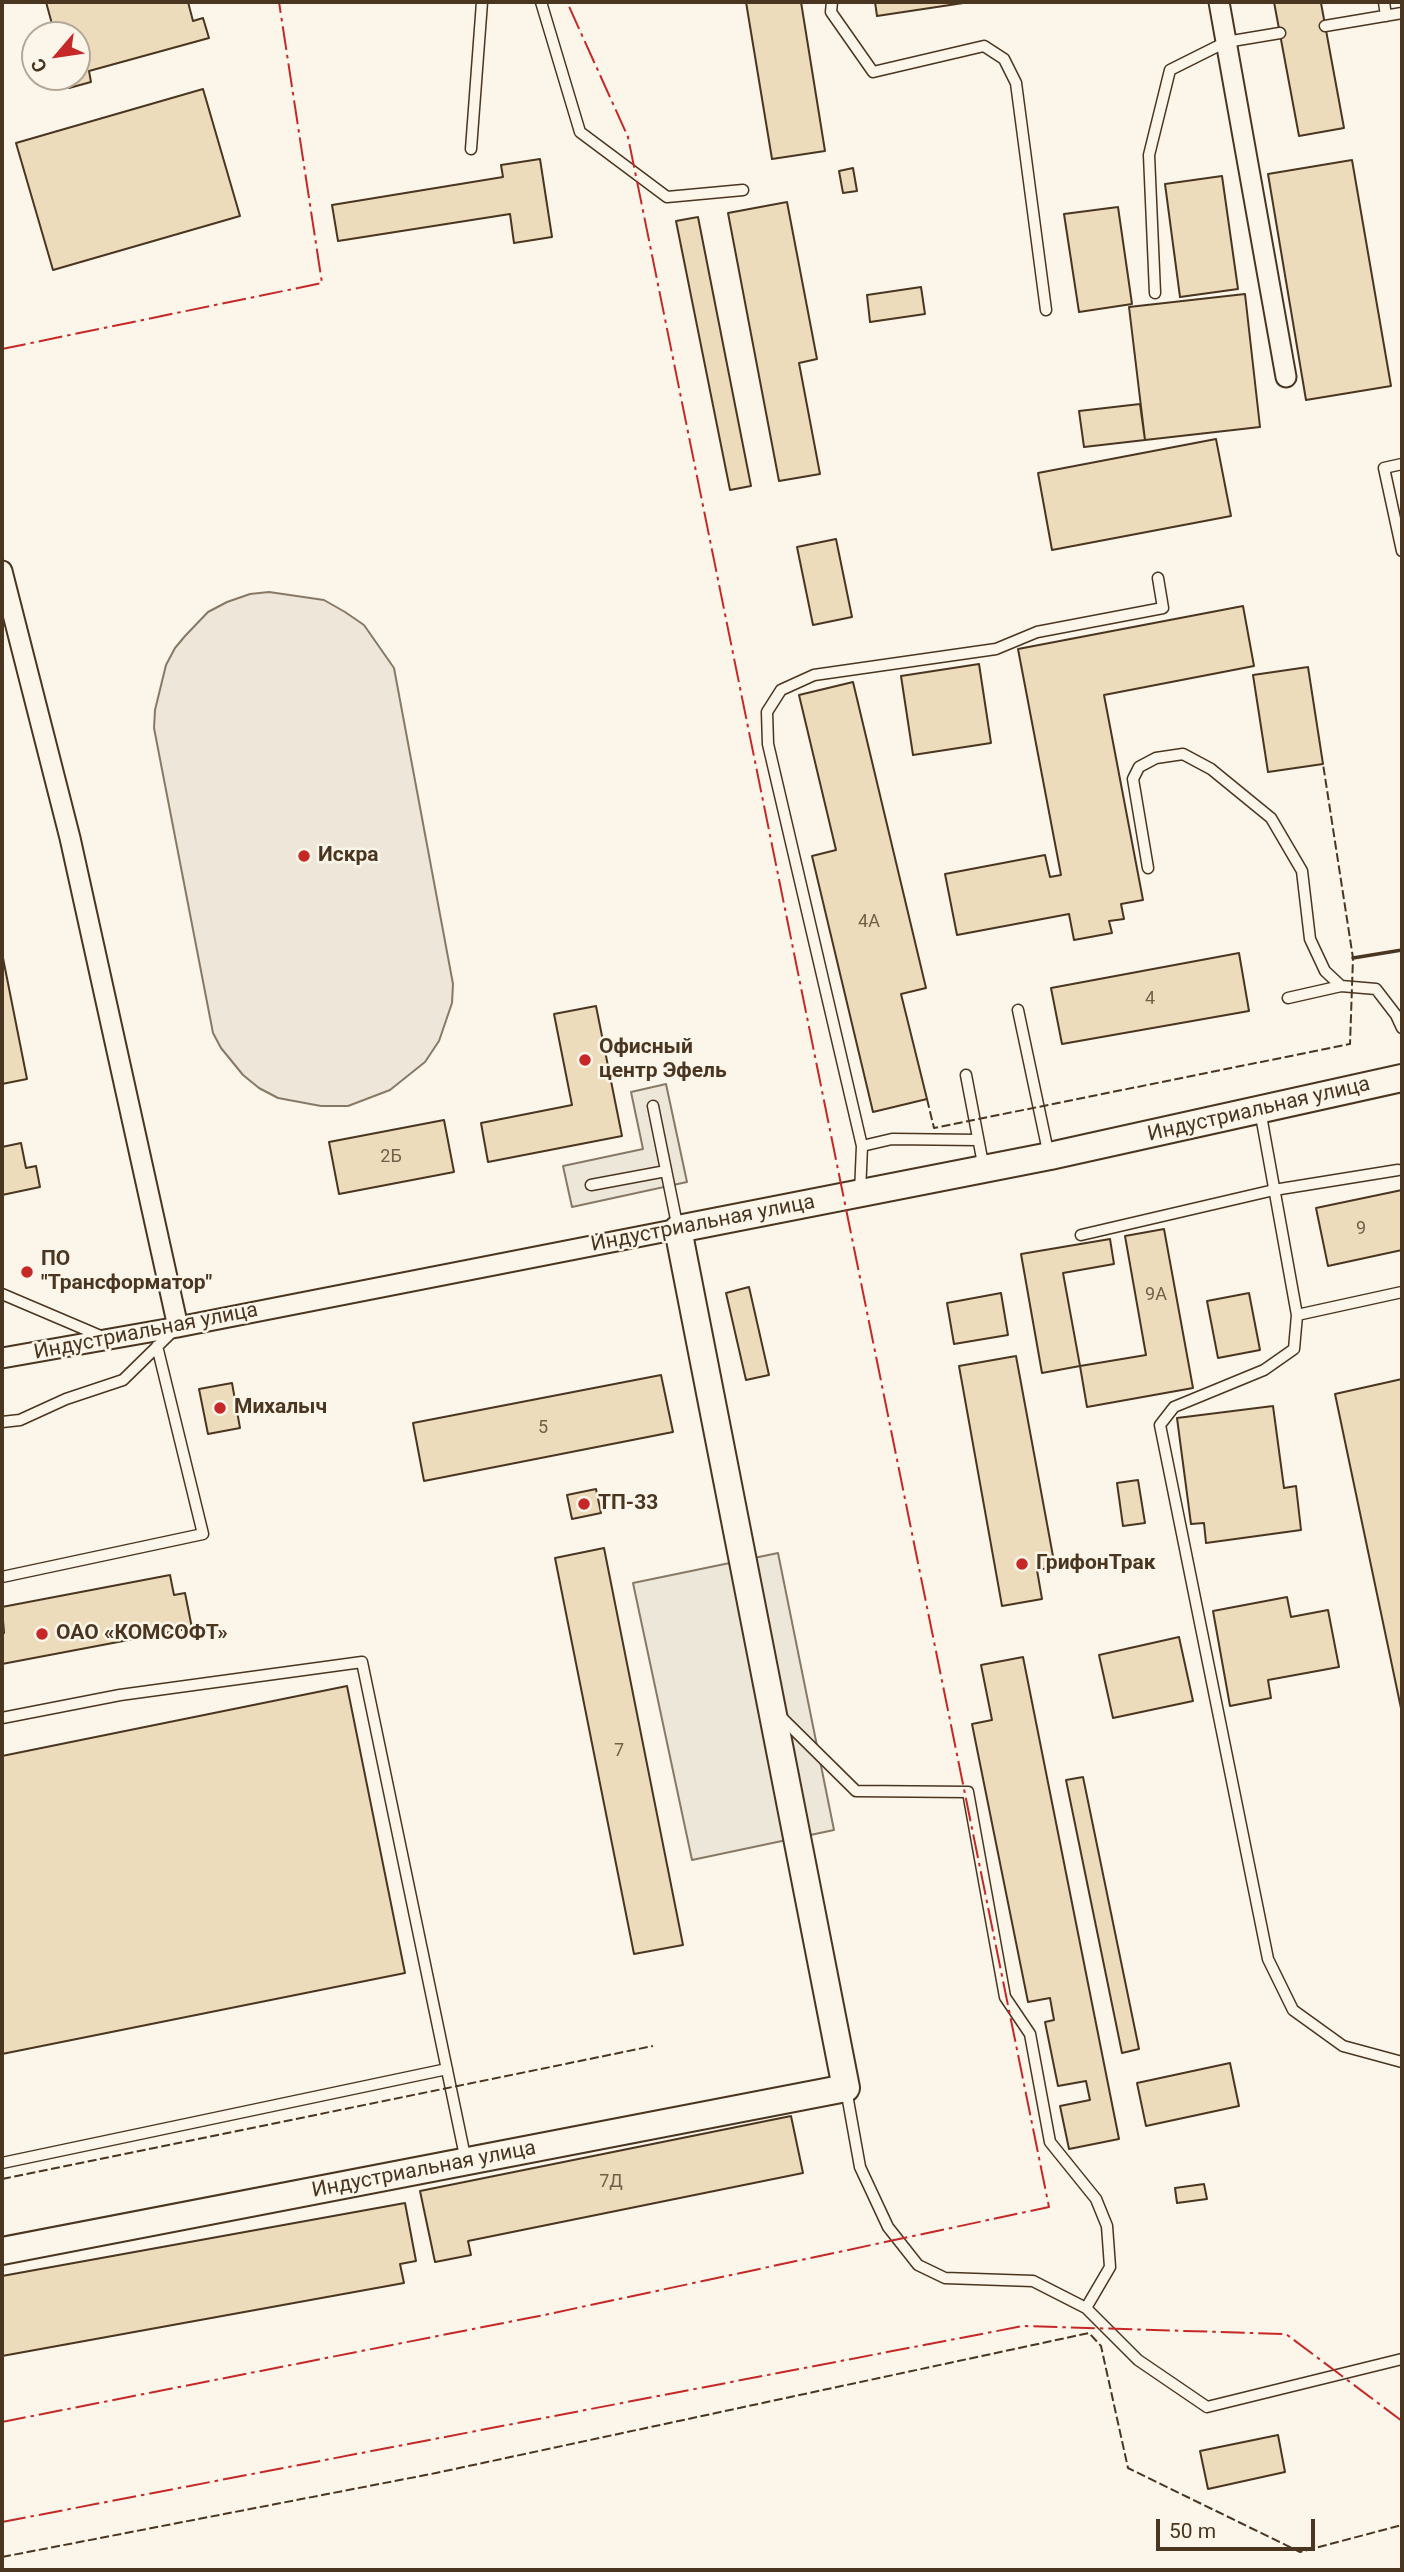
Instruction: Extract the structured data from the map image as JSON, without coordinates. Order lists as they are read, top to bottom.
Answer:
{
  "streets": {
    "street": ["Индустриальная улица"]
  },
  "places": [
    "Искра",
    "Офисный центр Эфель",
    "ПО \"Трансформатор\"",
    "Михалыч",
    "ТП-33",
    "ГрифонТрак",
    "ОАО «КОМСОФТ»"
  ],
  "house_numbers": [
    "4А",
    "4",
    "2Б",
    "9",
    "9А",
    "5",
    "7",
    "7Д"
  ],
  "scale_bar": "50 m",
  "north": "bottom left"
}
